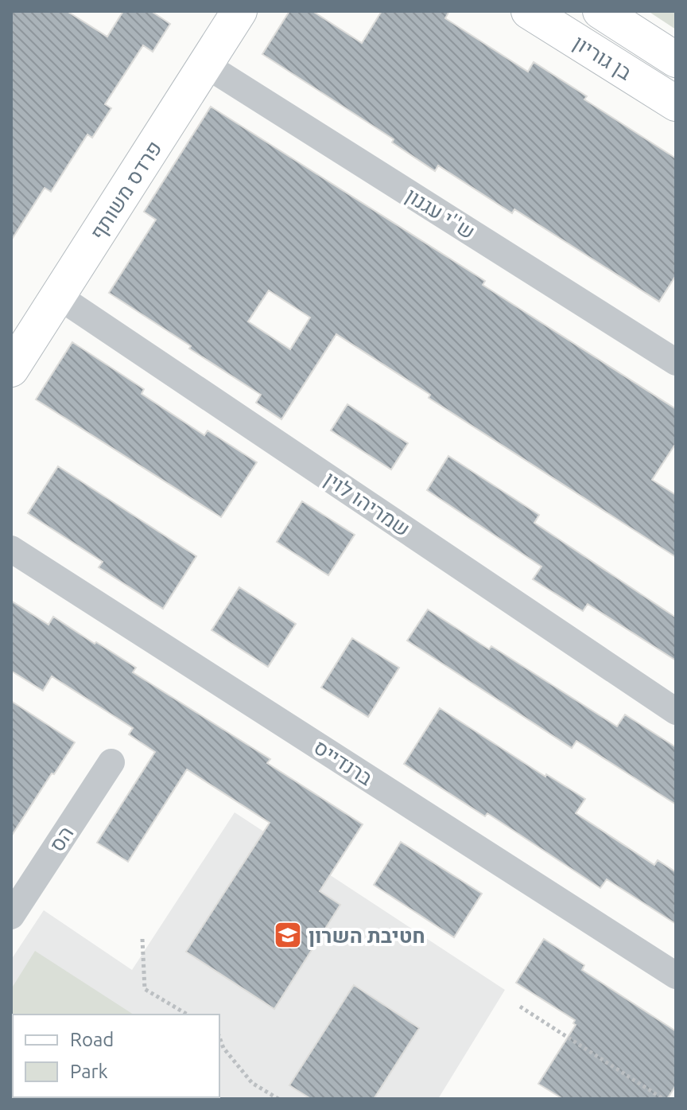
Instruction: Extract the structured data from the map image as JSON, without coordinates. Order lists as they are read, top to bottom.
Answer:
{
  "streets": {
    "street": [
      "בן גוריון",
      "פרדס משותף",
      "ש''י עגנון",
      "שמריהו לוין",
      "ברנדייס",
      "הס"
    ]
  },
  "crossings": [
    ["פרדס משותף", "ש''י עגנון"],
    ["פרדס משותף", "שמריהו לוין"]
  ],
  "places": {
    "school or university": ["חטיבת השרון"]
  },
  "legend": ["Road", "Park"]
}
